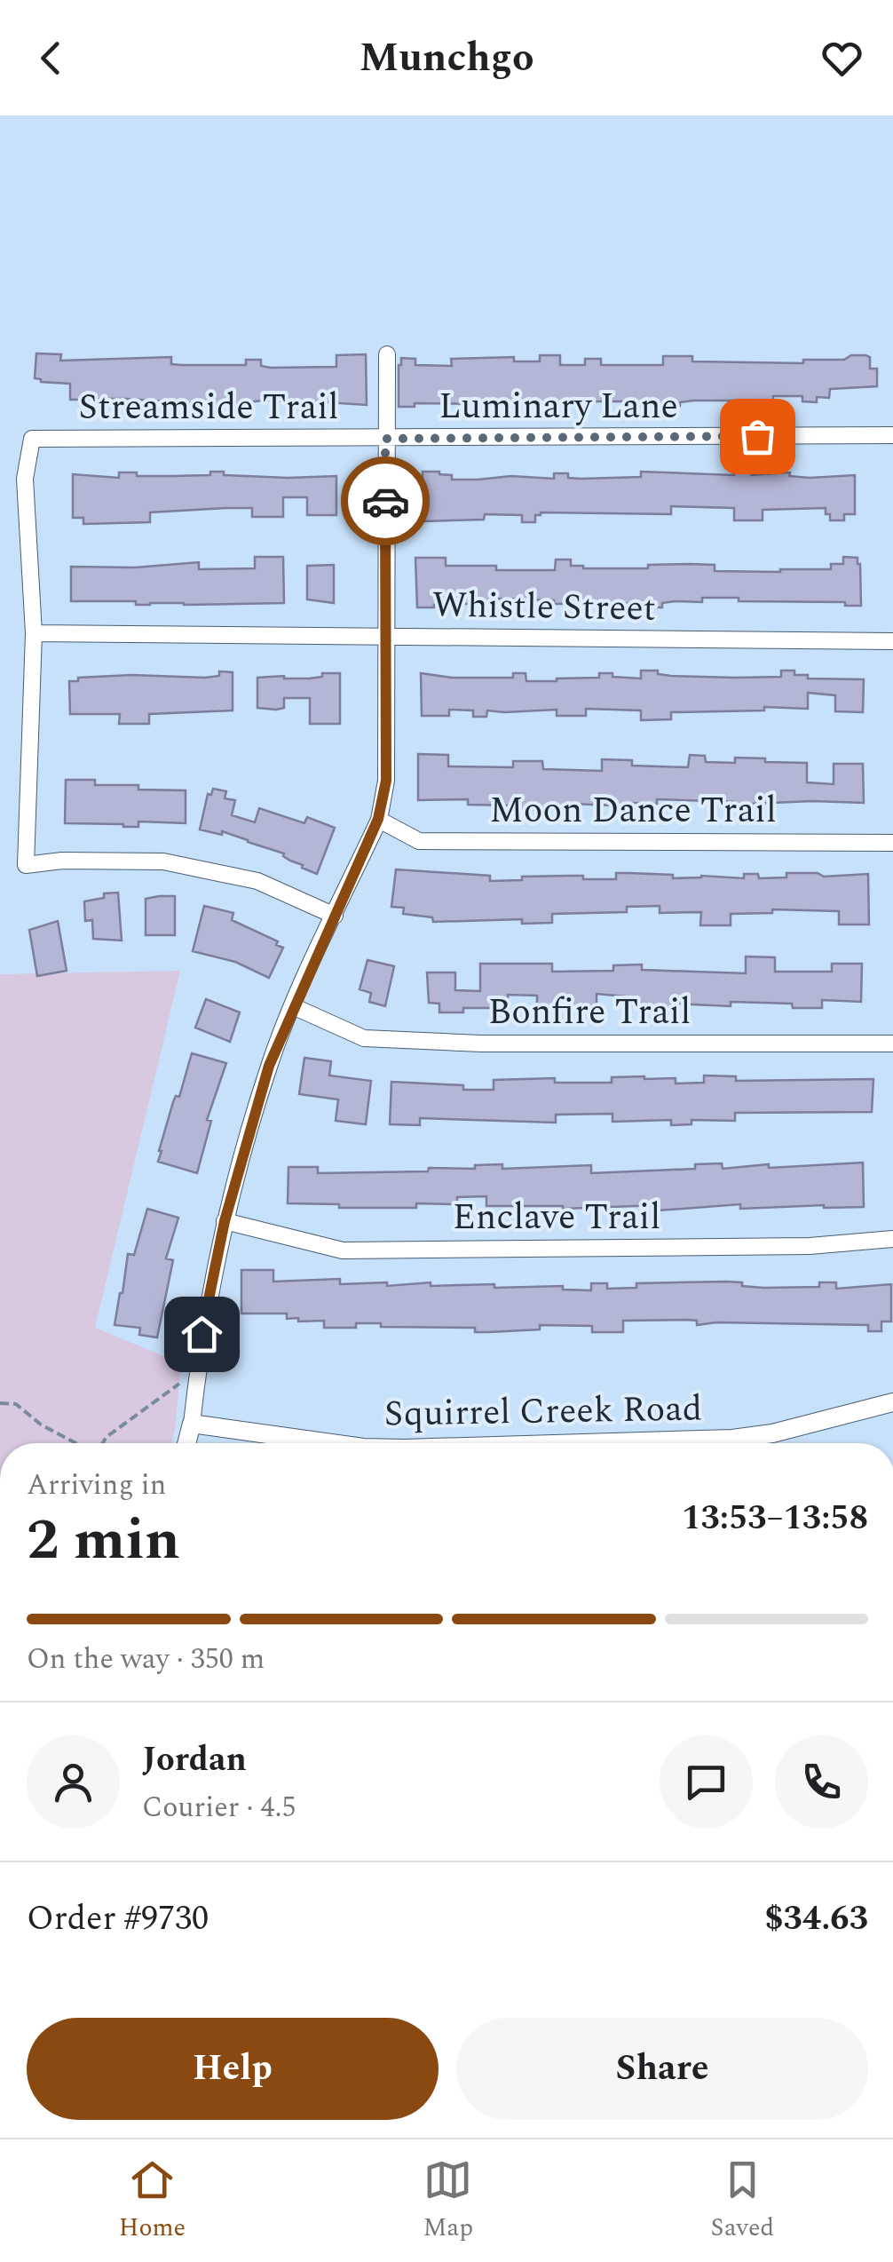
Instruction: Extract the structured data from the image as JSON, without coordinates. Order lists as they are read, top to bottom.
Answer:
{
  "streets": {
    "street": [
      "Luminary Lane",
      "Streamside Trail",
      "Whistle Street",
      "Moon Dance Trail",
      "Bonfire Trail",
      "Enclave Trail",
      "Squirrel Creek Road"
    ]
  },
  "crossings": [
    ["Luminary Lane", "Streamside Trail"],
    ["Streamside Trail", "Whistle Street"]
  ],
  "page": {
    "header": "Munchgo",
    "heading": ["2 min", "Arriving in", "13:53–13:58"],
    "panel": [
      "Jordan",
      "Courier · 4.5",
      "Order #9730",
      "$34.63"
    ],
    "bar": "On the way · 350 m",
    "buttons": ["Help", "Share"],
    "tabs": ["Home", "Map", "Saved"]
  }
}
